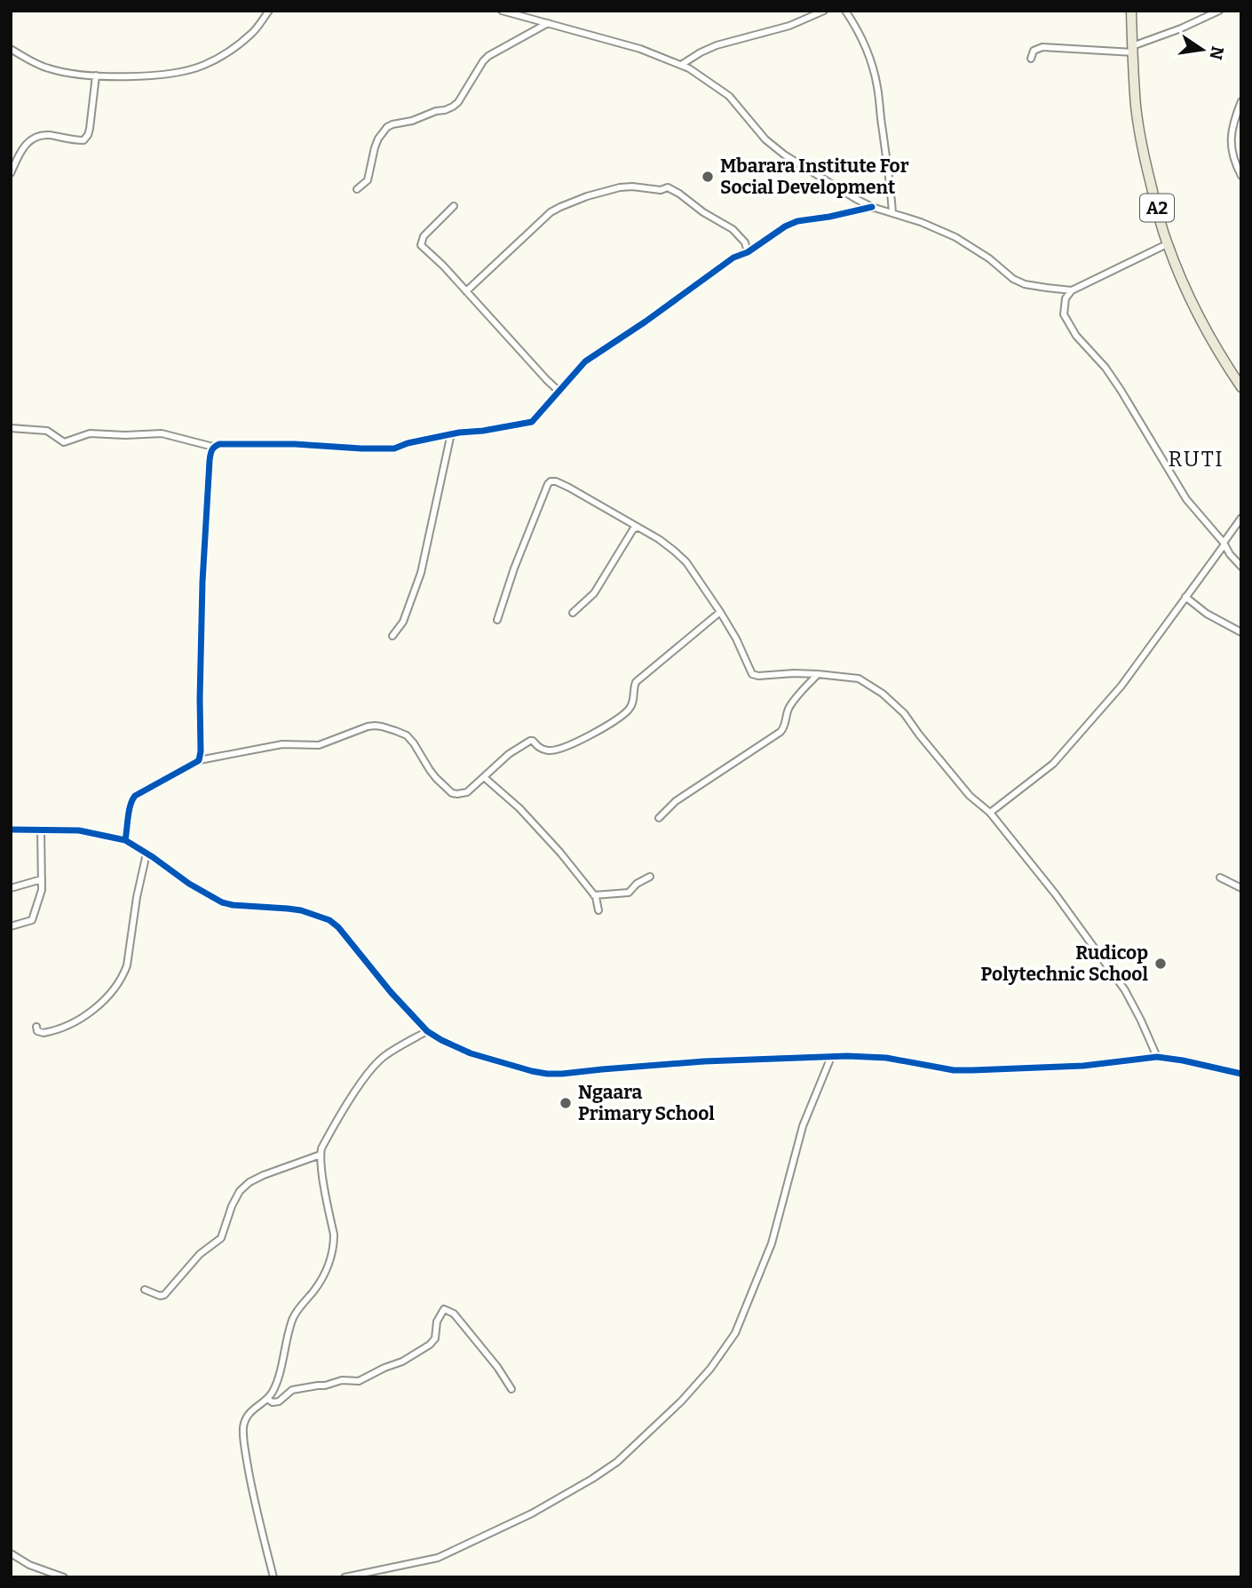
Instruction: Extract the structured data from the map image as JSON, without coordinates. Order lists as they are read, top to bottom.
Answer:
{
  "streets": {
    "main road": ["A2"]
  },
  "districts": ["RUTI"],
  "places": ["Mbarara Institute For Social Development", "Rudicop Polytechnic School", "Ngaara Primary School"],
  "north": "right"
}
